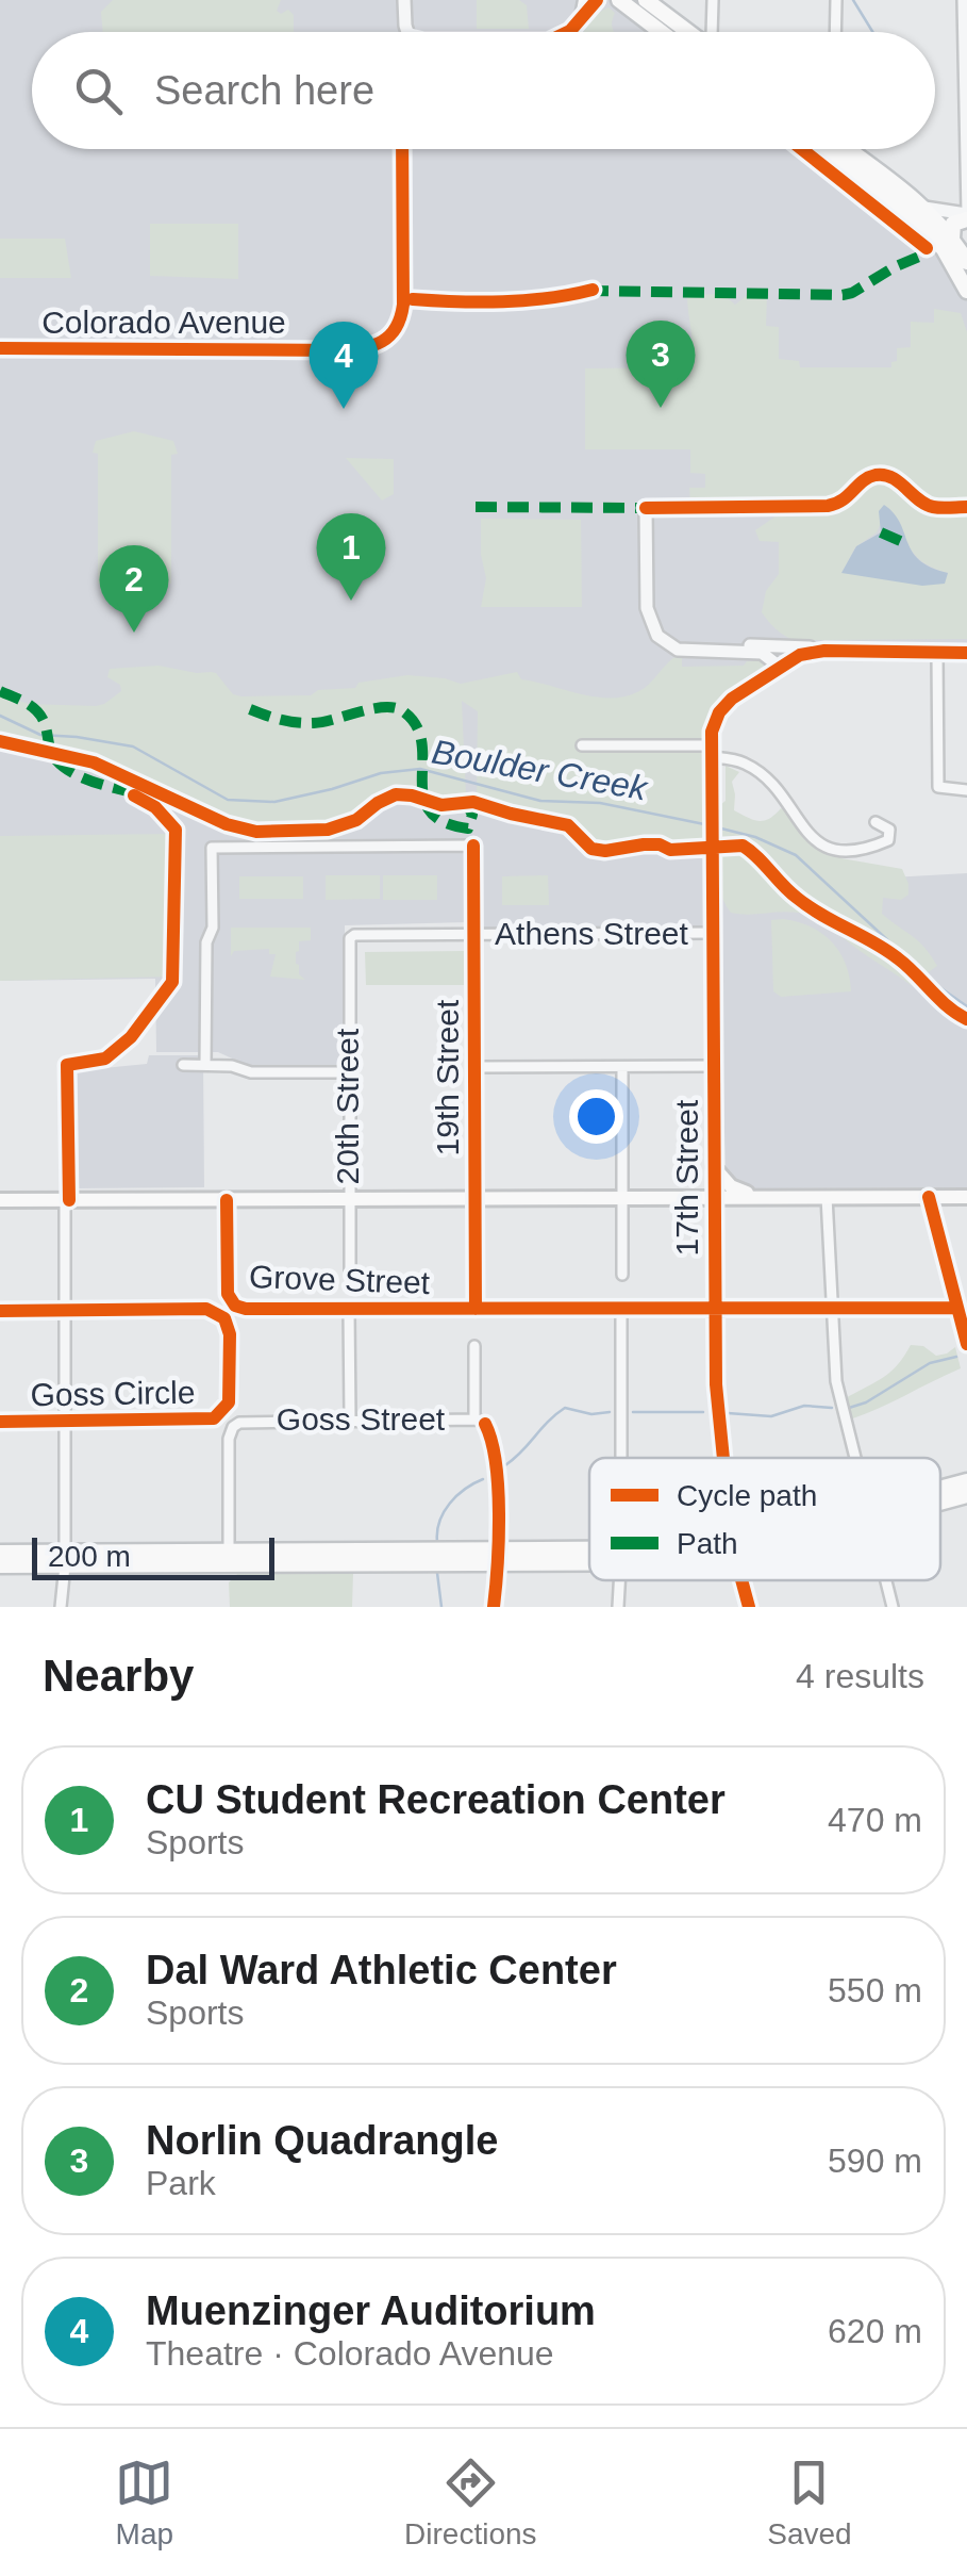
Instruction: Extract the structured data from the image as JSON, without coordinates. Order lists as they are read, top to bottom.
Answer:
{
  "streets": {
    "street": [
      "Colorado Avenue",
      "Athens Street",
      "19th Street",
      "20th Street",
      "17th Street",
      "Grove Street",
      "Goss Circle",
      "Goss Street"
    ]
  },
  "crossings": [
    ["Athens Street", "19th Street"],
    ["Athens Street", "20th Street"],
    ["Athens Street", "17th Street"],
    ["19th Street", "Grove Street"],
    ["17th Street", "Grove Street"],
    ["Grove Street", "Goss Circle"]
  ],
  "water": ["Boulder Creek"],
  "legend": ["Cycle path", "Path"],
  "scale_bar": "200 m",
  "page": {
    "search": "Search here",
    "pins": [
      "3",
      "4",
      "1",
      "2"
    ],
    "scale": "200 m",
    "heading": ["Nearby", "4 results"],
    "list": [
      {
        "mark": "1",
        "name": "CU Student Recreation Center",
        "note": "Sports",
        "value": "470 m"
      },
      {
        "mark": "2",
        "name": "Dal Ward Athletic Center",
        "note": "Sports",
        "value": "550 m"
      },
      {
        "mark": "3",
        "name": "Norlin Quadrangle",
        "note": "Park",
        "value": "590 m"
      },
      {
        "mark": "4",
        "name": "Muenzinger Auditorium",
        "note": "Theatre · Colorado Avenue",
        "value": "620 m"
      }
    ],
    "nav": ["Map", "Directions", "Saved"]
  }
}
